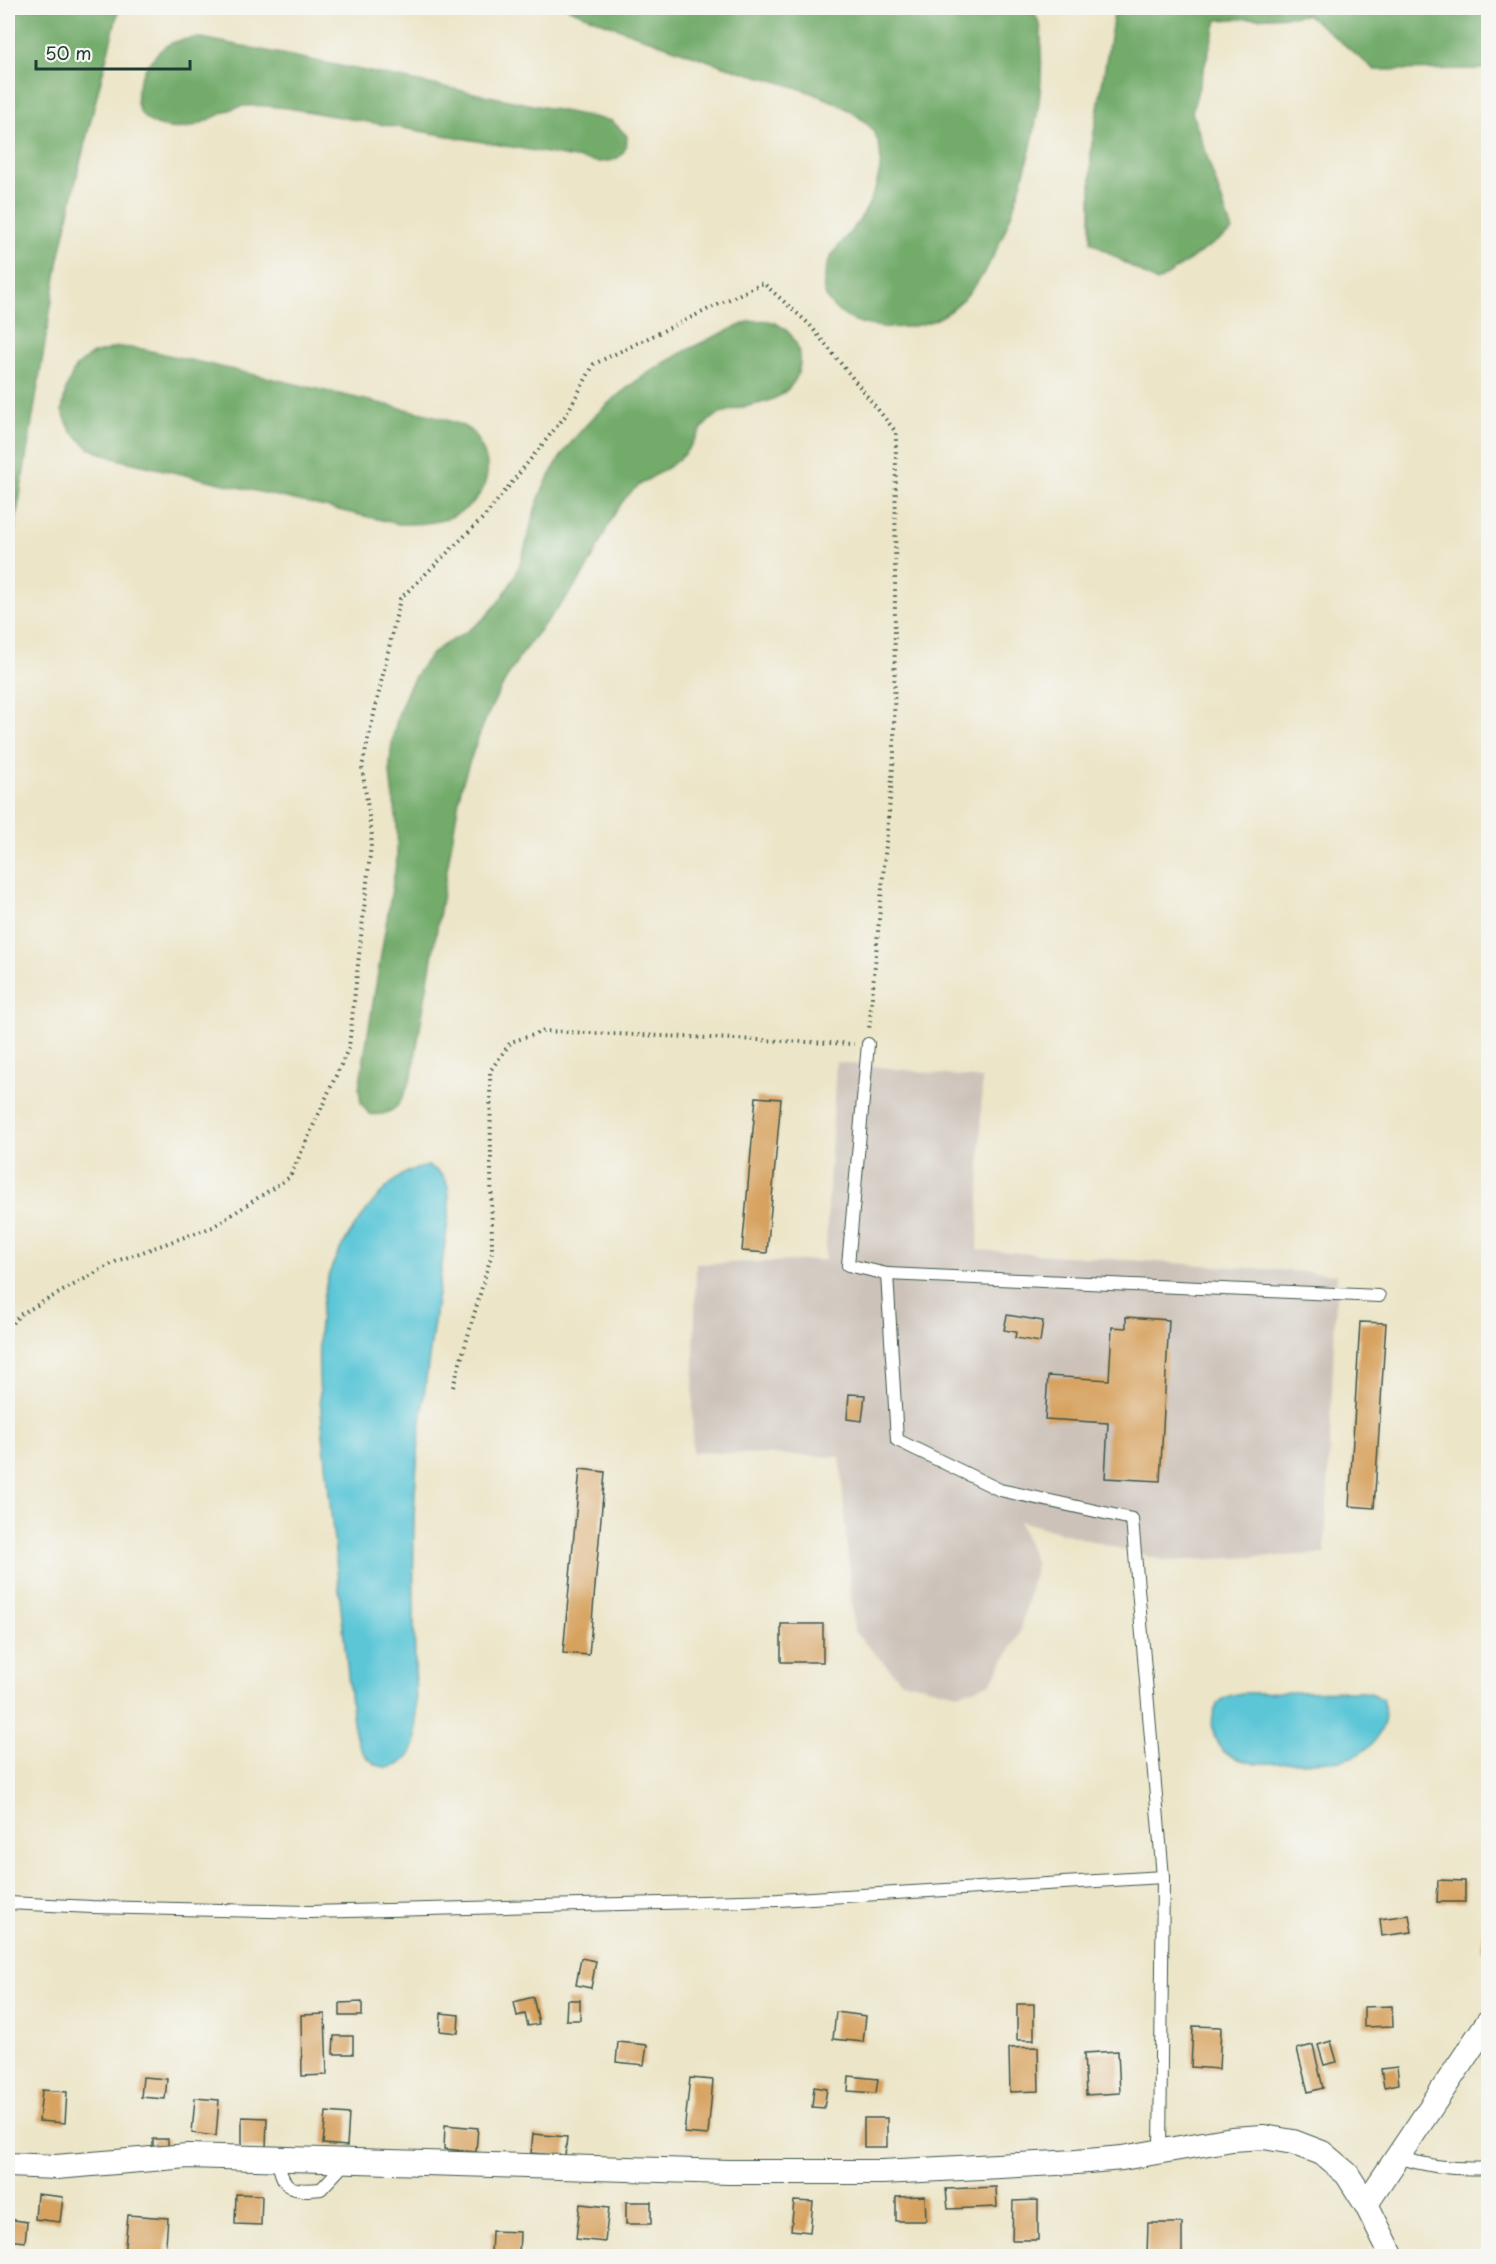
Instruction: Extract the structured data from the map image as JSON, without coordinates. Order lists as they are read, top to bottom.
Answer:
{
  "scale_bar": "50 m"
}
